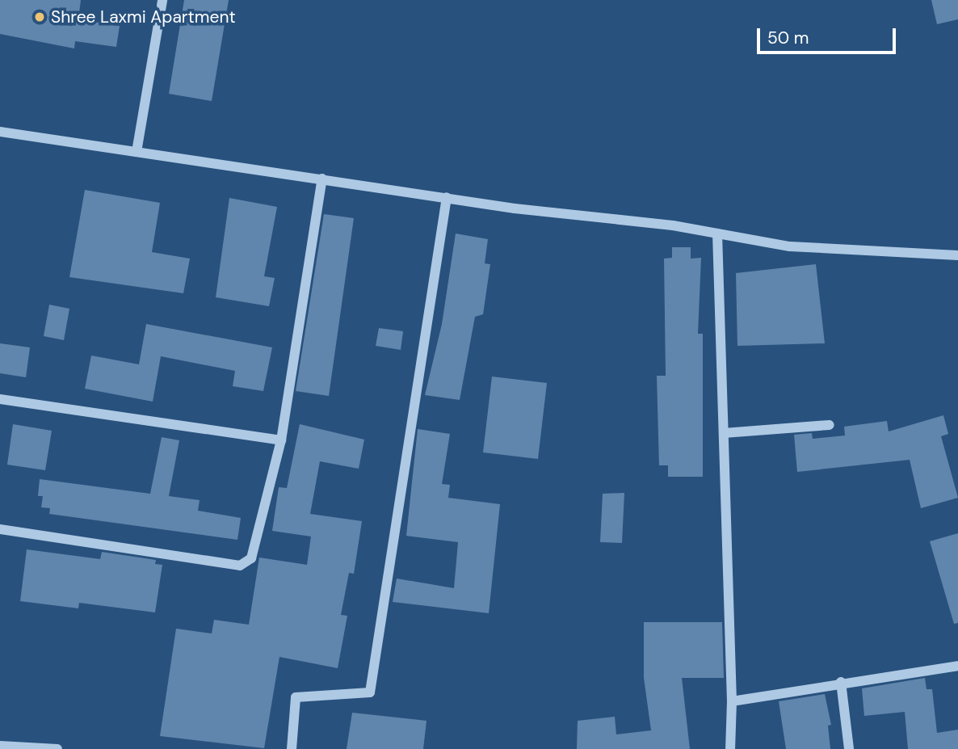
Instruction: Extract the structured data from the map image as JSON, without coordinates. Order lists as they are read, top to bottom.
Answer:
{
  "places": ["Shree Laxmi Apartment"],
  "scale_bar": "50 m"
}
